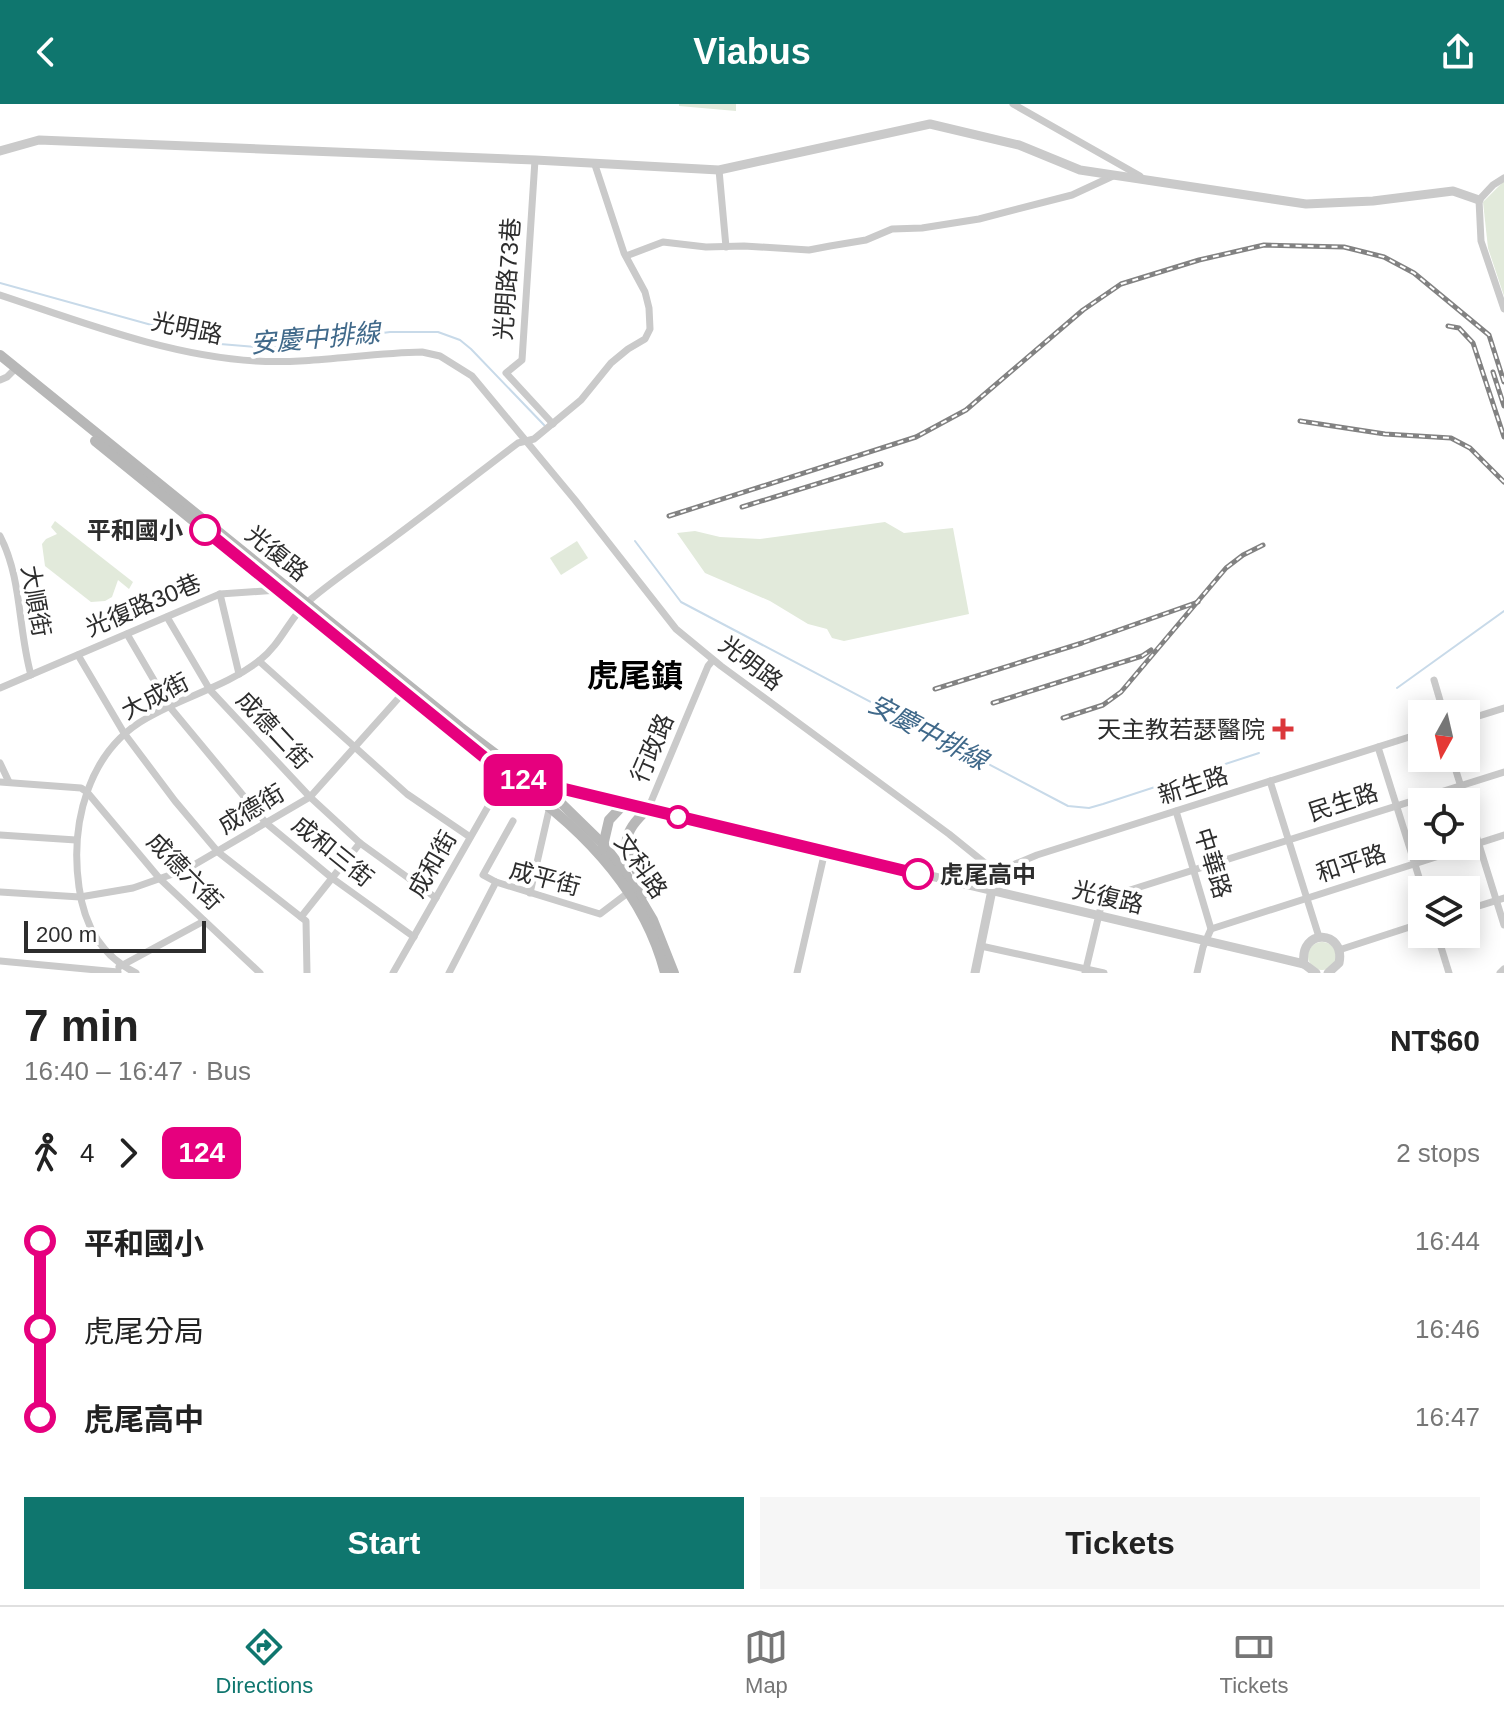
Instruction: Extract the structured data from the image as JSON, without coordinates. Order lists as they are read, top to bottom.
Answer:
{
  "streets": {
    "main road": ["光復路", "文科路"],
    "street": [
      "光明路73巷",
      "光明路",
      "大順街",
      "光復路30巷",
      "大成街",
      "成德二街",
      "行政路",
      "新生路",
      "民生路",
      "成德街",
      "成和三街",
      "中華路",
      "和平路",
      "成和街",
      "成德六街",
      "成平街"
    ]
  },
  "crossings": [
    ["光明路", "行政路"],
    ["光明路", "新生路"],
    ["光復路", "光復路30巷"],
    ["光復路", "大成街"],
    ["光復路", "行政路"],
    ["光復路", "民生路"],
    ["光復路", "成德街"],
    ["光復路", "中華路"],
    ["光復路", "成和街"],
    ["光復路", "文科路"],
    ["大順街", "光復路30巷"],
    ["光復路30巷", "成德二街"],
    ["光復路30巷", "成和三街"],
    ["大成街", "成德二街"],
    ["大成街", "成德街"],
    ["大成街", "成和三街"],
    ["大成街", "成德六街"],
    ["成德二街", "成德街"],
    ["成德二街", "成和街"],
    ["新生路", "中華路"],
    ["民生路", "中華路"],
    ["成德街", "成和三街"],
    ["成德街", "成德六街"],
    ["成和三街", "成和街"],
    ["中華路", "和平路"],
    ["成和街", "文科路"],
    ["文科路", "成平街"]
  ],
  "districts": ["虎尾鎮"],
  "water": ["安慶中排線"],
  "places": {
    "other": ["平和國小", "虎尾高中"],
    "health": ["天主教若瑟醫院"]
  },
  "lines": ["bus line 124"],
  "scale_bar": "200 m",
  "north": "bottom",
  "page": {
    "header": "Viabus",
    "on_map": "124",
    "scale": "200 m",
    "heading": ["7 min", "16:40 – 16:47 · Bus", "NT$60"],
    "legs": ["4", "124", "2 stops"],
    "list": [
      {
        "name": "平和國小",
        "value": "16:44"
      },
      {
        "name": "虎尾分局",
        "value": "16:46"
      },
      {
        "name": "虎尾高中",
        "value": "16:47"
      }
    ],
    "buttons": ["Start", "Tickets"],
    "tabs": ["Directions", "Map", "Tickets"]
  }
}
